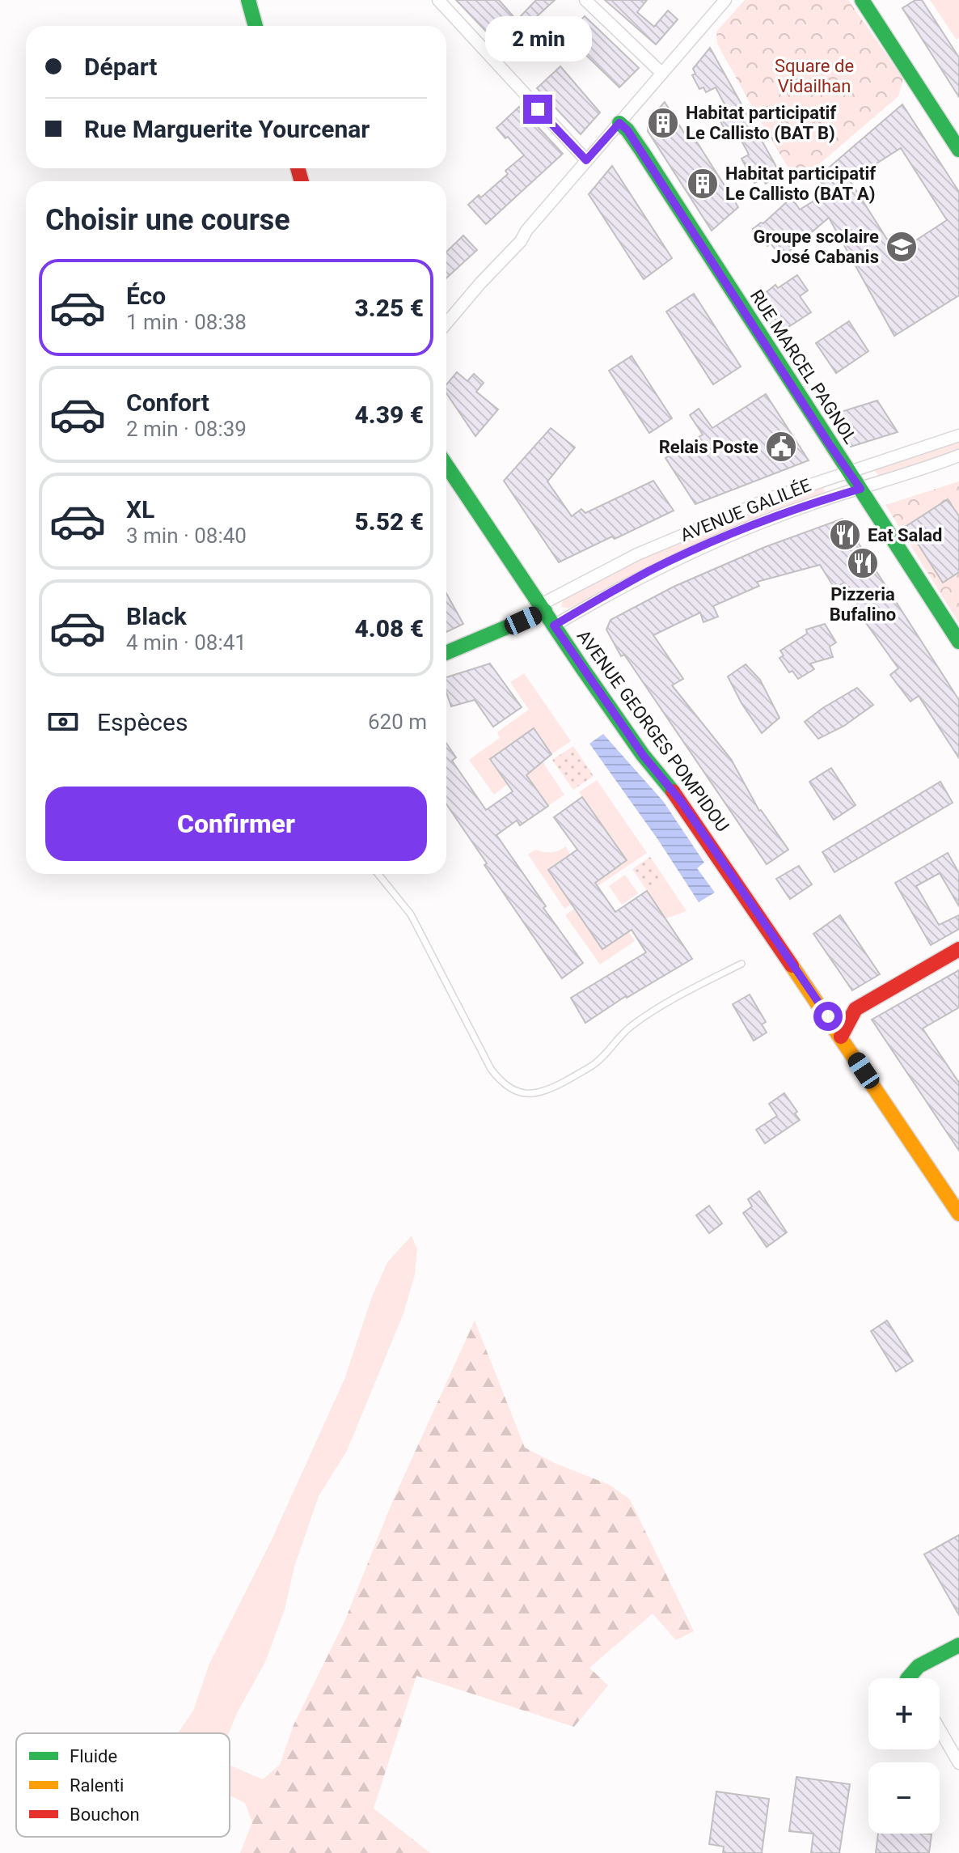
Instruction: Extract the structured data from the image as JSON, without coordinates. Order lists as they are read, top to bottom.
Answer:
{
  "streets": {
    "street": ["RUE MARCEL PAGNOL", "AVENUE GALILÉE", "AVENUE GEORGES POMPIDOU"]
  },
  "crossings": [
    ["RUE MARCEL PAGNOL", "AVENUE GALILÉE"],
    ["AVENUE GALILÉE", "AVENUE GEORGES POMPIDOU"]
  ],
  "parks": ["Square de Vidailhan"],
  "places": {
    "building": ["Habitat participatif Le Callisto (BAT B)", "Habitat participatif Le Callisto (BAT A)"],
    "school or university": ["Groupe scolaire José Cabanis"],
    "public building": ["Relais Poste"],
    "restaurant": ["Eat Salad", "Pizzeria Bufalino"]
  },
  "legend": ["Fluide", "Ralenti", "Bouchon"],
  "page": {
    "bubble": "2 min",
    "banner": ["Départ", "Rue Marguerite Yourcenar"],
    "heading": "Choisir une course",
    "list": [
      {
        "name": "Éco",
        "note": "1 min · 08:38",
        "value": "3.25 €"
      },
      {
        "name": "Confort",
        "note": "2 min · 08:39",
        "value": "4.39 €"
      },
      {
        "name": "XL",
        "note": "3 min · 08:40",
        "value": "5.52 €"
      },
      {
        "name": "Black",
        "note": "4 min · 08:41",
        "value": "4.08 €"
      }
    ],
    "pay": ["Espèces", "620 m"],
    "buttons": "Confirmer",
    "map_buttons": ["+", "−"]
  }
}
